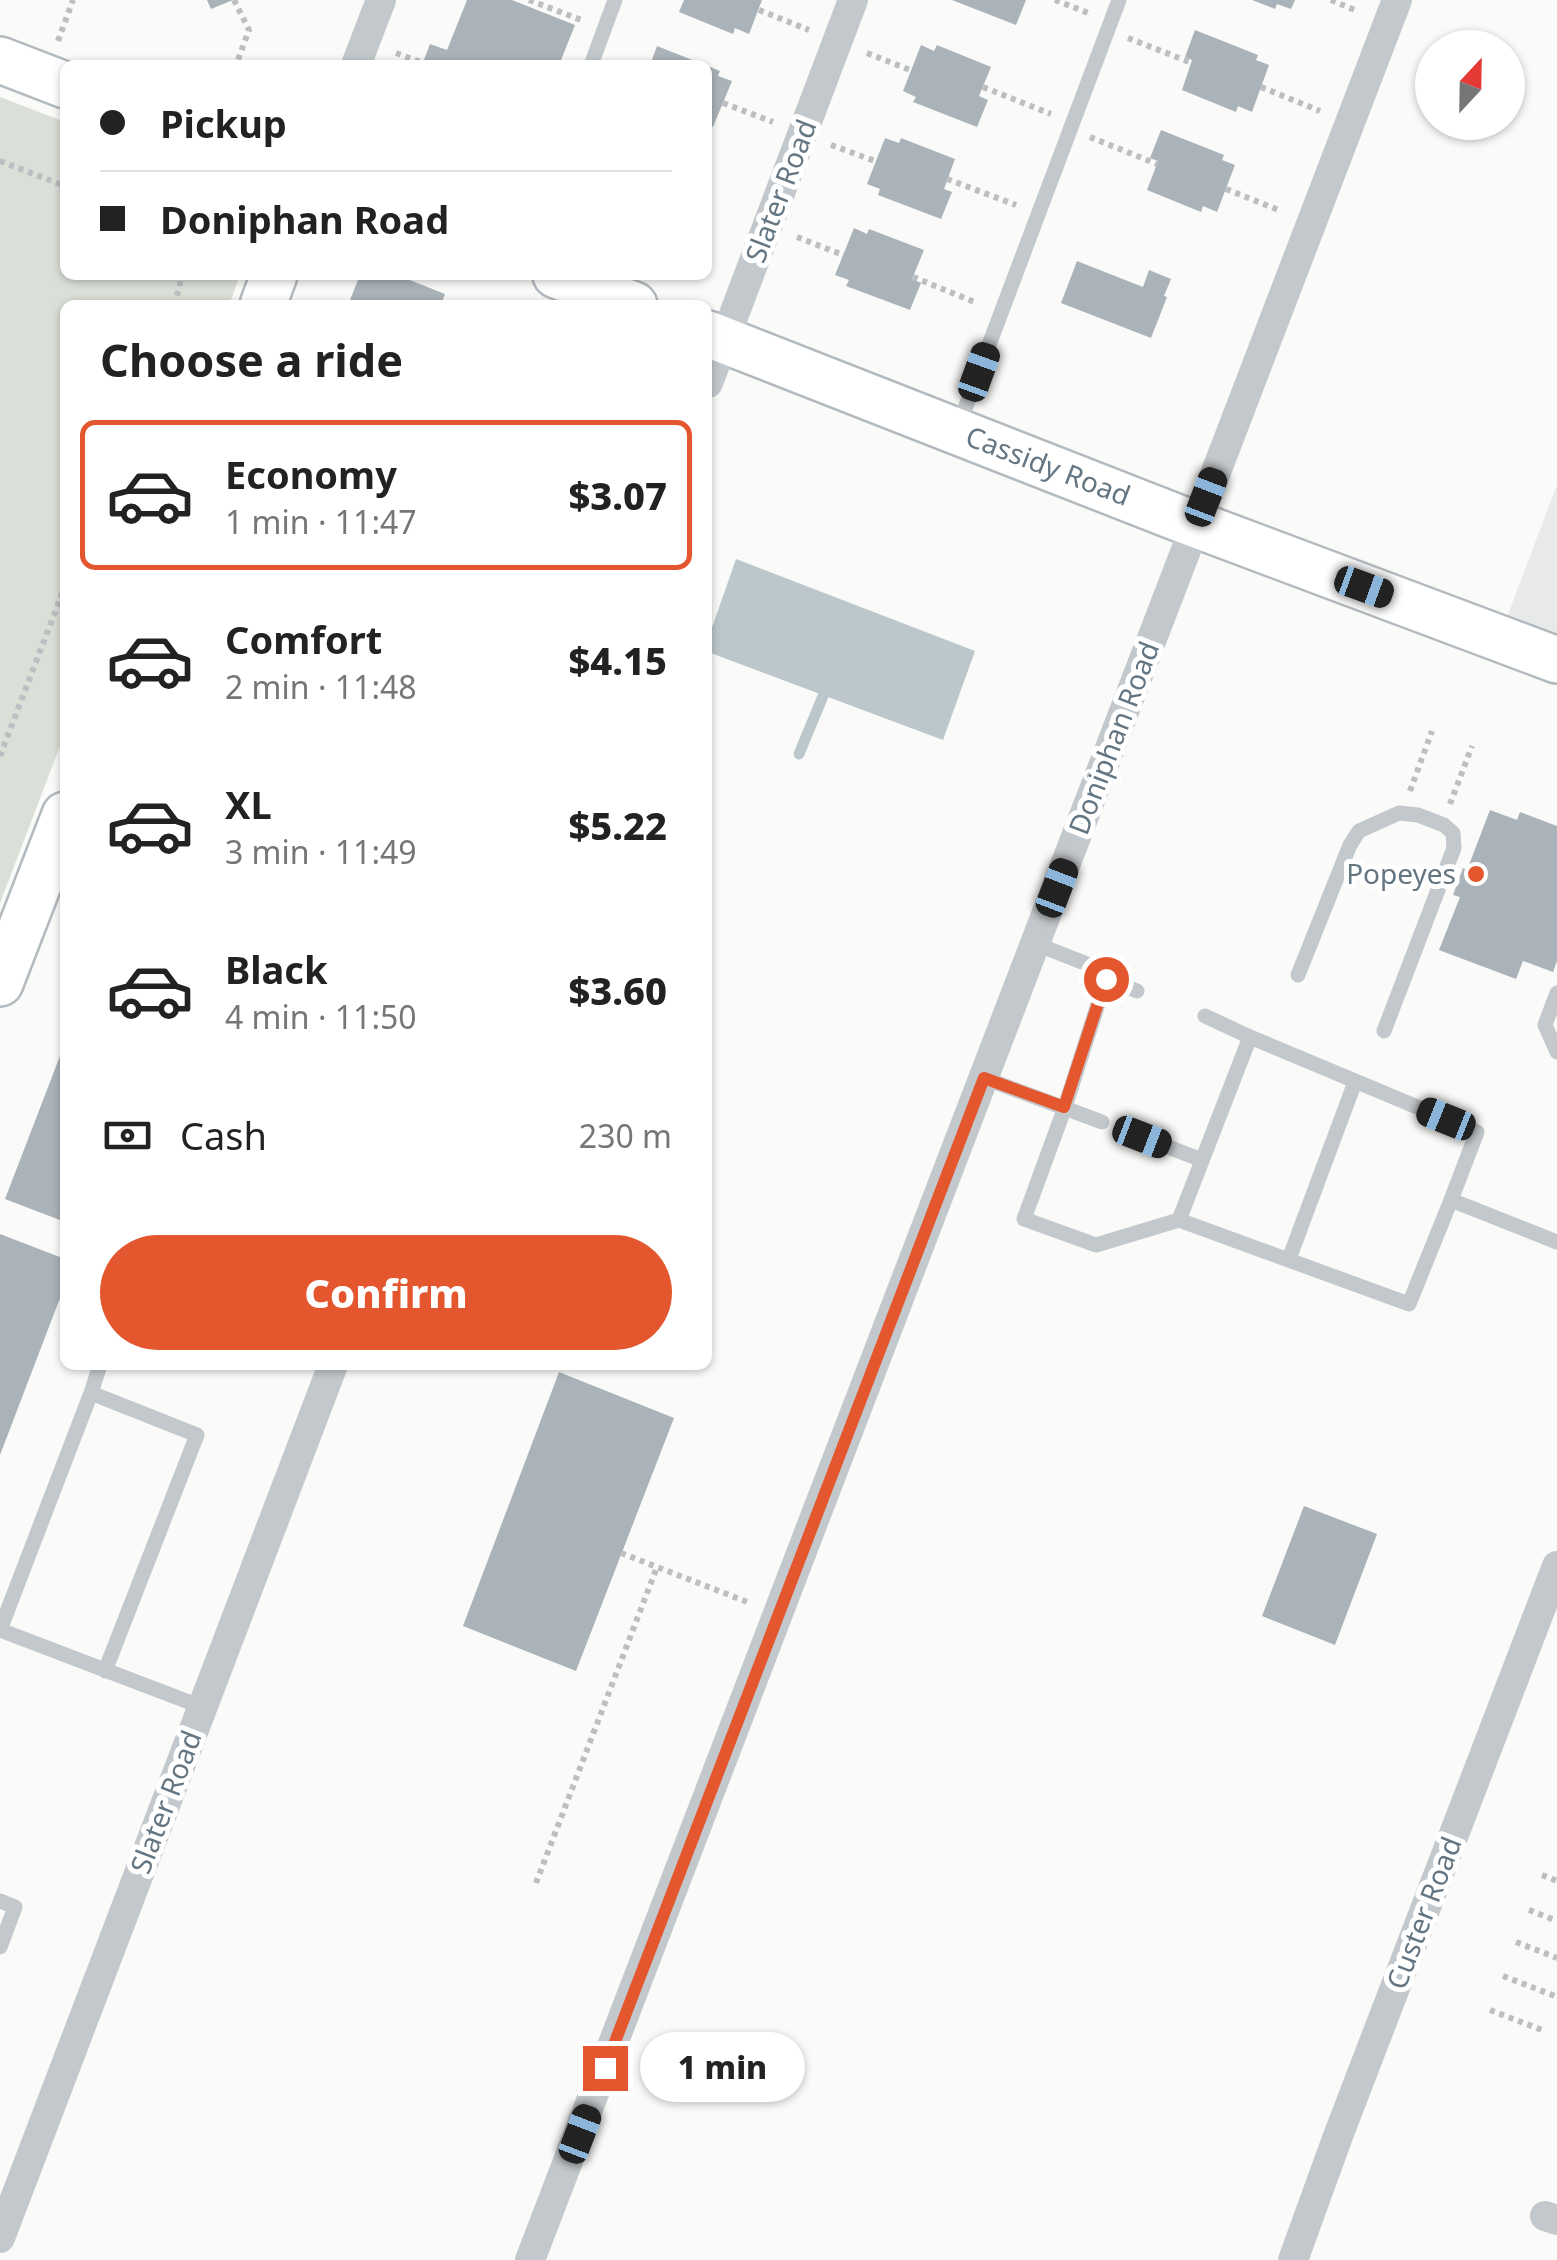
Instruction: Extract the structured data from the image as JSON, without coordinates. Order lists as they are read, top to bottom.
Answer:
{
  "streets": {
    "street": [
      "Slater Road",
      "Cassidy Road",
      "Doniphan Road",
      "Custer Road"
    ]
  },
  "crossings": [
    ["Slater Road", "Cassidy Road"],
    ["Cassidy Road", "Doniphan Road"]
  ],
  "places": ["Popeyes"],
  "north": "top",
  "page": {
    "banner": ["Pickup", "Doniphan Road"],
    "heading": "Choose a ride",
    "list": [
      {
        "name": "Economy",
        "note": "1 min · 11:47",
        "value": "$3.07"
      },
      {
        "name": "Comfort",
        "note": "2 min · 11:48",
        "value": "$4.15"
      },
      {
        "name": "XL",
        "note": "3 min · 11:49",
        "value": "$5.22"
      },
      {
        "name": "Black",
        "note": "4 min · 11:50",
        "value": "$3.60"
      }
    ],
    "pay": ["Cash", "230 m"],
    "buttons": "Confirm",
    "bubble": "1 min"
  }
}
